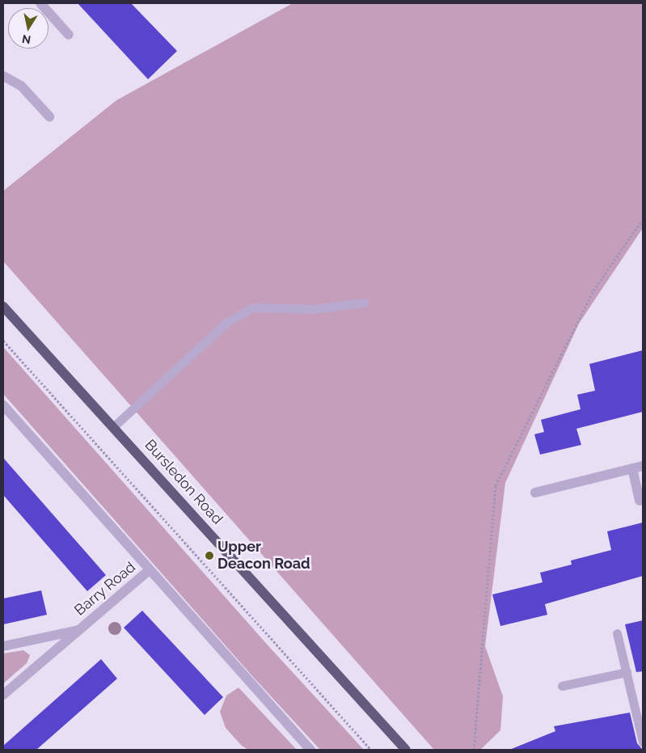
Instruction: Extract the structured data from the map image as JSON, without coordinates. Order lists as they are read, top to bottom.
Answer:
{
  "streets": {
    "main road": ["Bursledon Road"],
    "street": ["Barry Road"]
  },
  "places": ["Upper Deacon Road"],
  "north": "bottom"
}
